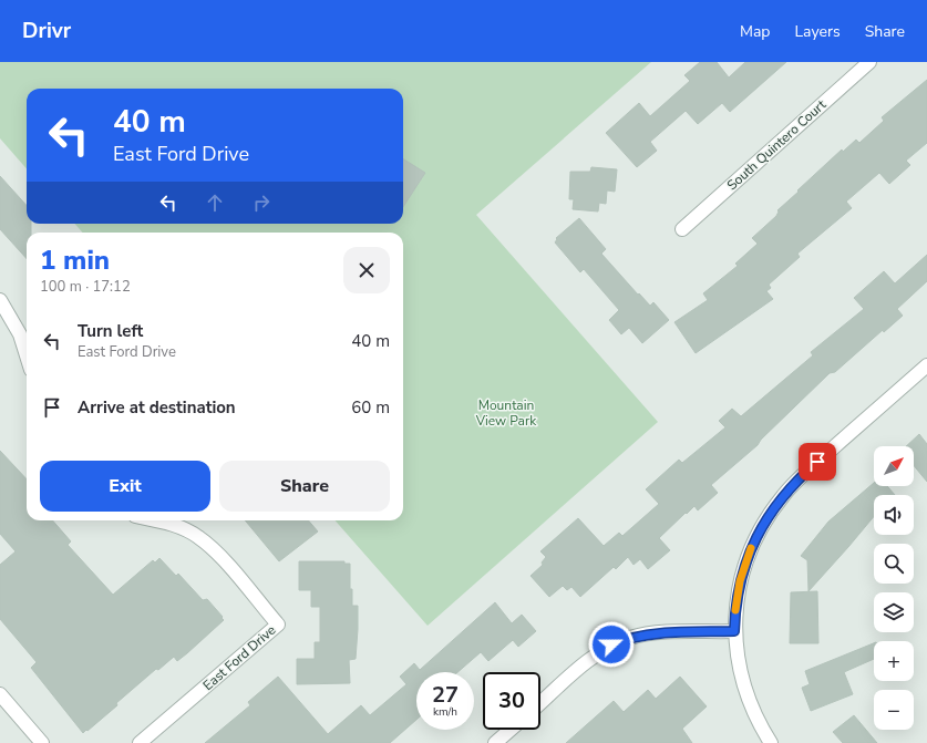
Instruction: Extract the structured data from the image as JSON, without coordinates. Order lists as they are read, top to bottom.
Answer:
{
  "streets": {
    "street": ["South Quintero Court", "East Ford Drive"]
  },
  "parks": ["Mountain View Park"],
  "north": "top right",
  "page": {
    "header": "Drivr",
    "nav": ["Map", "Layers", "Share"],
    "turn": ["40 m", "East Ford Drive"],
    "heading": ["1 min", "100 m · 17:12"],
    "list": [
      {
        "name": "Turn left",
        "note": "East Ford Drive",
        "value": "40 m"
      },
      {
        "name": "Arrive at destination",
        "value": "60 m"
      }
    ],
    "map_buttons": ["+", "−"],
    "buttons": ["Exit", "Share"],
    "speed": "27 km/h",
    "limit": "30"
  }
}
